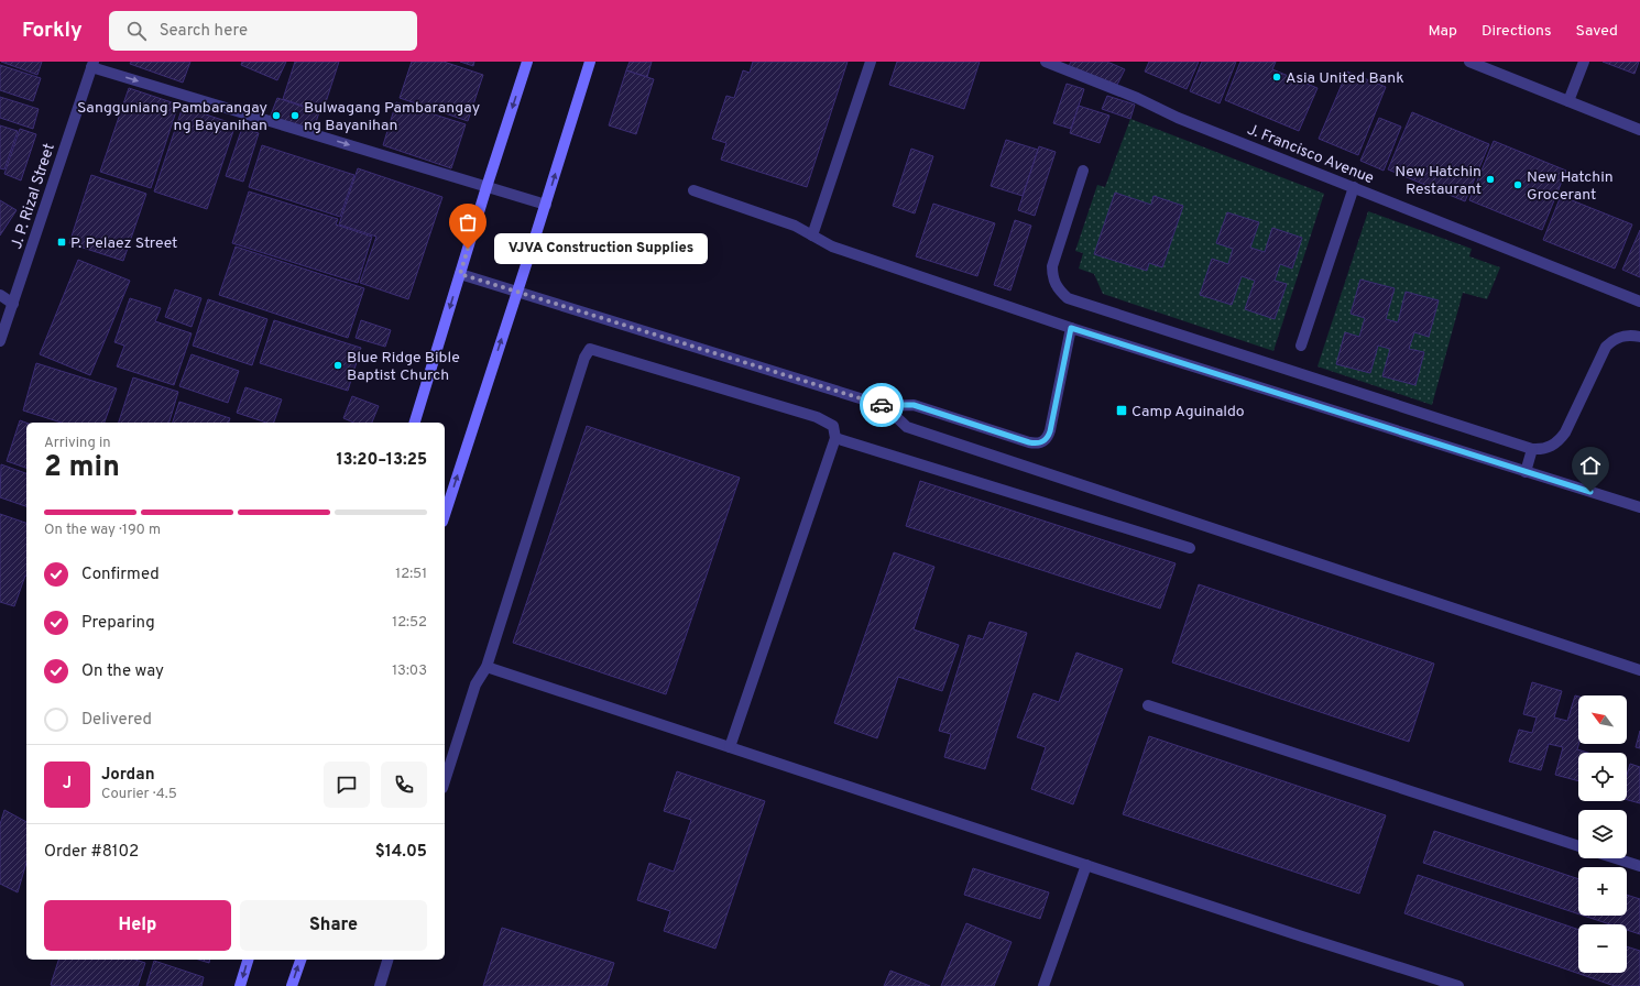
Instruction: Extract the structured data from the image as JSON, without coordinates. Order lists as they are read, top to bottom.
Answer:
{
  "streets": {
    "street": ["J. Francisco Avenue", "J. P. Rizal Street"]
  },
  "places": {
    "other": [
      "Asia United Bank",
      "Sangguniang Pambarangay ng Bayanihan",
      "Bulwagang Pambarangay ng Bayanihan",
      "New Hatchin Restaurant",
      "New Hatchin Grocerant",
      "VJVA Construction Supplies",
      "Blue Ridge Bible Baptist Church"
    ],
    "transit": ["P. Pelaez Street", "Camp Aguinaldo"]
  },
  "north": "top left",
  "page": {
    "header": "Forkly",
    "search": "Search here",
    "nav": ["Map", "Directions", "Saved"],
    "bubble": "VJVA Construction Supplies",
    "heading": ["2 min", "Arriving in", "13:20–13:25"],
    "panel": [
      "Jordan",
      "Courier · 4.5",
      "Order #8102",
      "$14.05"
    ],
    "bar": "On the way · 190 m",
    "list": [
      ["Confirmed", "12:51"],
      ["Preparing", "12:52"],
      ["On the way", "13:03"],
      "Delivered"
    ],
    "map_buttons": ["+", "−"],
    "round": "J",
    "buttons": ["Help", "Share"]
  }
}
